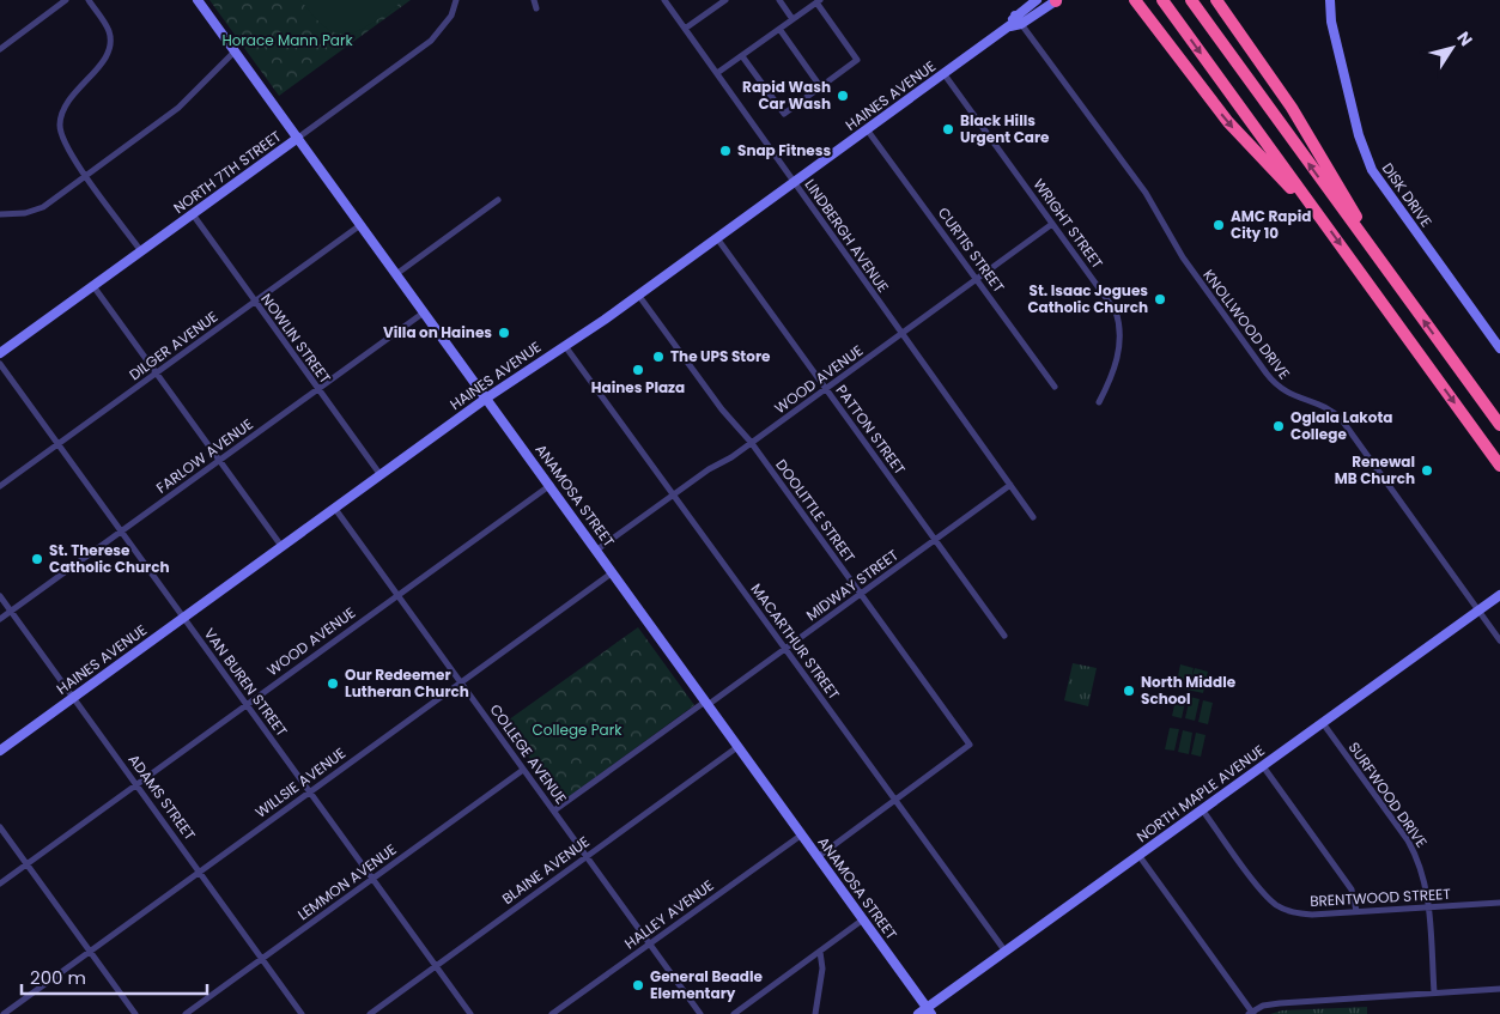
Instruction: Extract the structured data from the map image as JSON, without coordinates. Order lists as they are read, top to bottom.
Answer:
{
  "streets": {
    "main road": [
      "HAINES AVENUE",
      "NORTH 7TH STREET",
      "DISK DRIVE",
      "ANAMOSA STREET",
      "NORTH MAPLE AVENUE"
    ],
    "street": [
      "WRIGHT STREET",
      "LINDBERGH AVENUE",
      "CURTIS STREET",
      "KNOLLWOOD DRIVE",
      "NOWLIN STREET",
      "DILGER AVENUE",
      "WOOD AVENUE",
      "PATTON STREET",
      "FARLOW AVENUE",
      "DOOLITTLE STREET",
      "MIDWAY STREET",
      "MACARTHUR STREET",
      "VAN BUREN STREET",
      "COLLEGE AVENUE",
      "WILLSIE AVENUE",
      "SURFWOOD DRIVE",
      "ADAMS STREET",
      "BLAINE AVENUE",
      "LEMMON AVENUE",
      "BRENTWOOD STREET",
      "HALLEY AVENUE"
    ]
  },
  "crossings": [
    ["HAINES AVENUE", "WRIGHT STREET"],
    ["HAINES AVENUE", "LINDBERGH AVENUE"],
    ["HAINES AVENUE", "CURTIS STREET"],
    ["HAINES AVENUE", "KNOLLWOOD DRIVE"],
    ["HAINES AVENUE", "NOWLIN STREET"],
    ["HAINES AVENUE", "PATTON STREET"],
    ["HAINES AVENUE", "ANAMOSA STREET"],
    ["HAINES AVENUE", "DOOLITTLE STREET"],
    ["HAINES AVENUE", "MACARTHUR STREET"],
    ["HAINES AVENUE", "VAN BUREN STREET"],
    ["HAINES AVENUE", "COLLEGE AVENUE"],
    ["HAINES AVENUE", "ADAMS STREET"],
    ["NORTH 7TH STREET", "NOWLIN STREET"],
    ["NORTH 7TH STREET", "ANAMOSA STREET"],
    ["WRIGHT STREET", "WOOD AVENUE"],
    ["LINDBERGH AVENUE", "WOOD AVENUE"],
    ["LINDBERGH AVENUE", "MIDWAY STREET"],
    ["CURTIS STREET", "WOOD AVENUE"],
    ["KNOLLWOOD DRIVE", "NORTH MAPLE AVENUE"],
    ["NOWLIN STREET", "DILGER AVENUE"],
    ["NOWLIN STREET", "FARLOW AVENUE"],
    ["DILGER AVENUE", "ANAMOSA STREET"],
    ["DILGER AVENUE", "VAN BUREN STREET"],
    ["WOOD AVENUE", "PATTON STREET"],
    ["WOOD AVENUE", "ANAMOSA STREET"],
    ["WOOD AVENUE", "DOOLITTLE STREET"],
    ["WOOD AVENUE", "MACARTHUR STREET"],
    ["WOOD AVENUE", "VAN BUREN STREET"],
    ["WOOD AVENUE", "COLLEGE AVENUE"],
    ["WOOD AVENUE", "ADAMS STREET"],
    ["PATTON STREET", "MIDWAY STREET"],
    ["FARLOW AVENUE", "ANAMOSA STREET"],
    ["FARLOW AVENUE", "VAN BUREN STREET"],
    ["FARLOW AVENUE", "ADAMS STREET"],
    ["ANAMOSA STREET", "MIDWAY STREET"],
    ["ANAMOSA STREET", "WILLSIE AVENUE"],
    ["ANAMOSA STREET", "NORTH MAPLE AVENUE"],
    ["ANAMOSA STREET", "BLAINE AVENUE"],
    ["ANAMOSA STREET", "HALLEY AVENUE"],
    ["DOOLITTLE STREET", "MIDWAY STREET"],
    ["DOOLITTLE STREET", "MACARTHUR STREET"],
    ["MIDWAY STREET", "MACARTHUR STREET"],
    ["MIDWAY STREET", "COLLEGE AVENUE"],
    ["MACARTHUR STREET", "NORTH MAPLE AVENUE"],
    ["VAN BUREN STREET", "WILLSIE AVENUE"],
    ["VAN BUREN STREET", "BLAINE AVENUE"],
    ["VAN BUREN STREET", "LEMMON AVENUE"],
    ["COLLEGE AVENUE", "WILLSIE AVENUE"],
    ["COLLEGE AVENUE", "BLAINE AVENUE"],
    ["COLLEGE AVENUE", "LEMMON AVENUE"],
    ["COLLEGE AVENUE", "HALLEY AVENUE"],
    ["WILLSIE AVENUE", "ADAMS STREET"],
    ["NORTH MAPLE AVENUE", "SURFWOOD DRIVE"],
    ["NORTH MAPLE AVENUE", "BRENTWOOD STREET"],
    ["SURFWOOD DRIVE", "BRENTWOOD STREET"],
    ["ADAMS STREET", "LEMMON AVENUE"]
  ],
  "parks": ["Horace Mann Park", "College Park"],
  "places": [
    "Rapid Wash Car Wash",
    "Black Hills Urgent Care",
    "Snap Fitness",
    "AMC Rapid City 10",
    "St. Isaac Jogues Catholic Church",
    "Villa on Haines",
    "The UPS Store",
    "Haines Plaza",
    "Oglala Lakota College",
    "Renewal MB Church",
    "St. Therese Catholic Church",
    "Our Redeemer Lutheran Church",
    "North Middle School",
    "General Beadle Elementary"
  ],
  "scale_bar": "200 m",
  "north": "top right"
}
